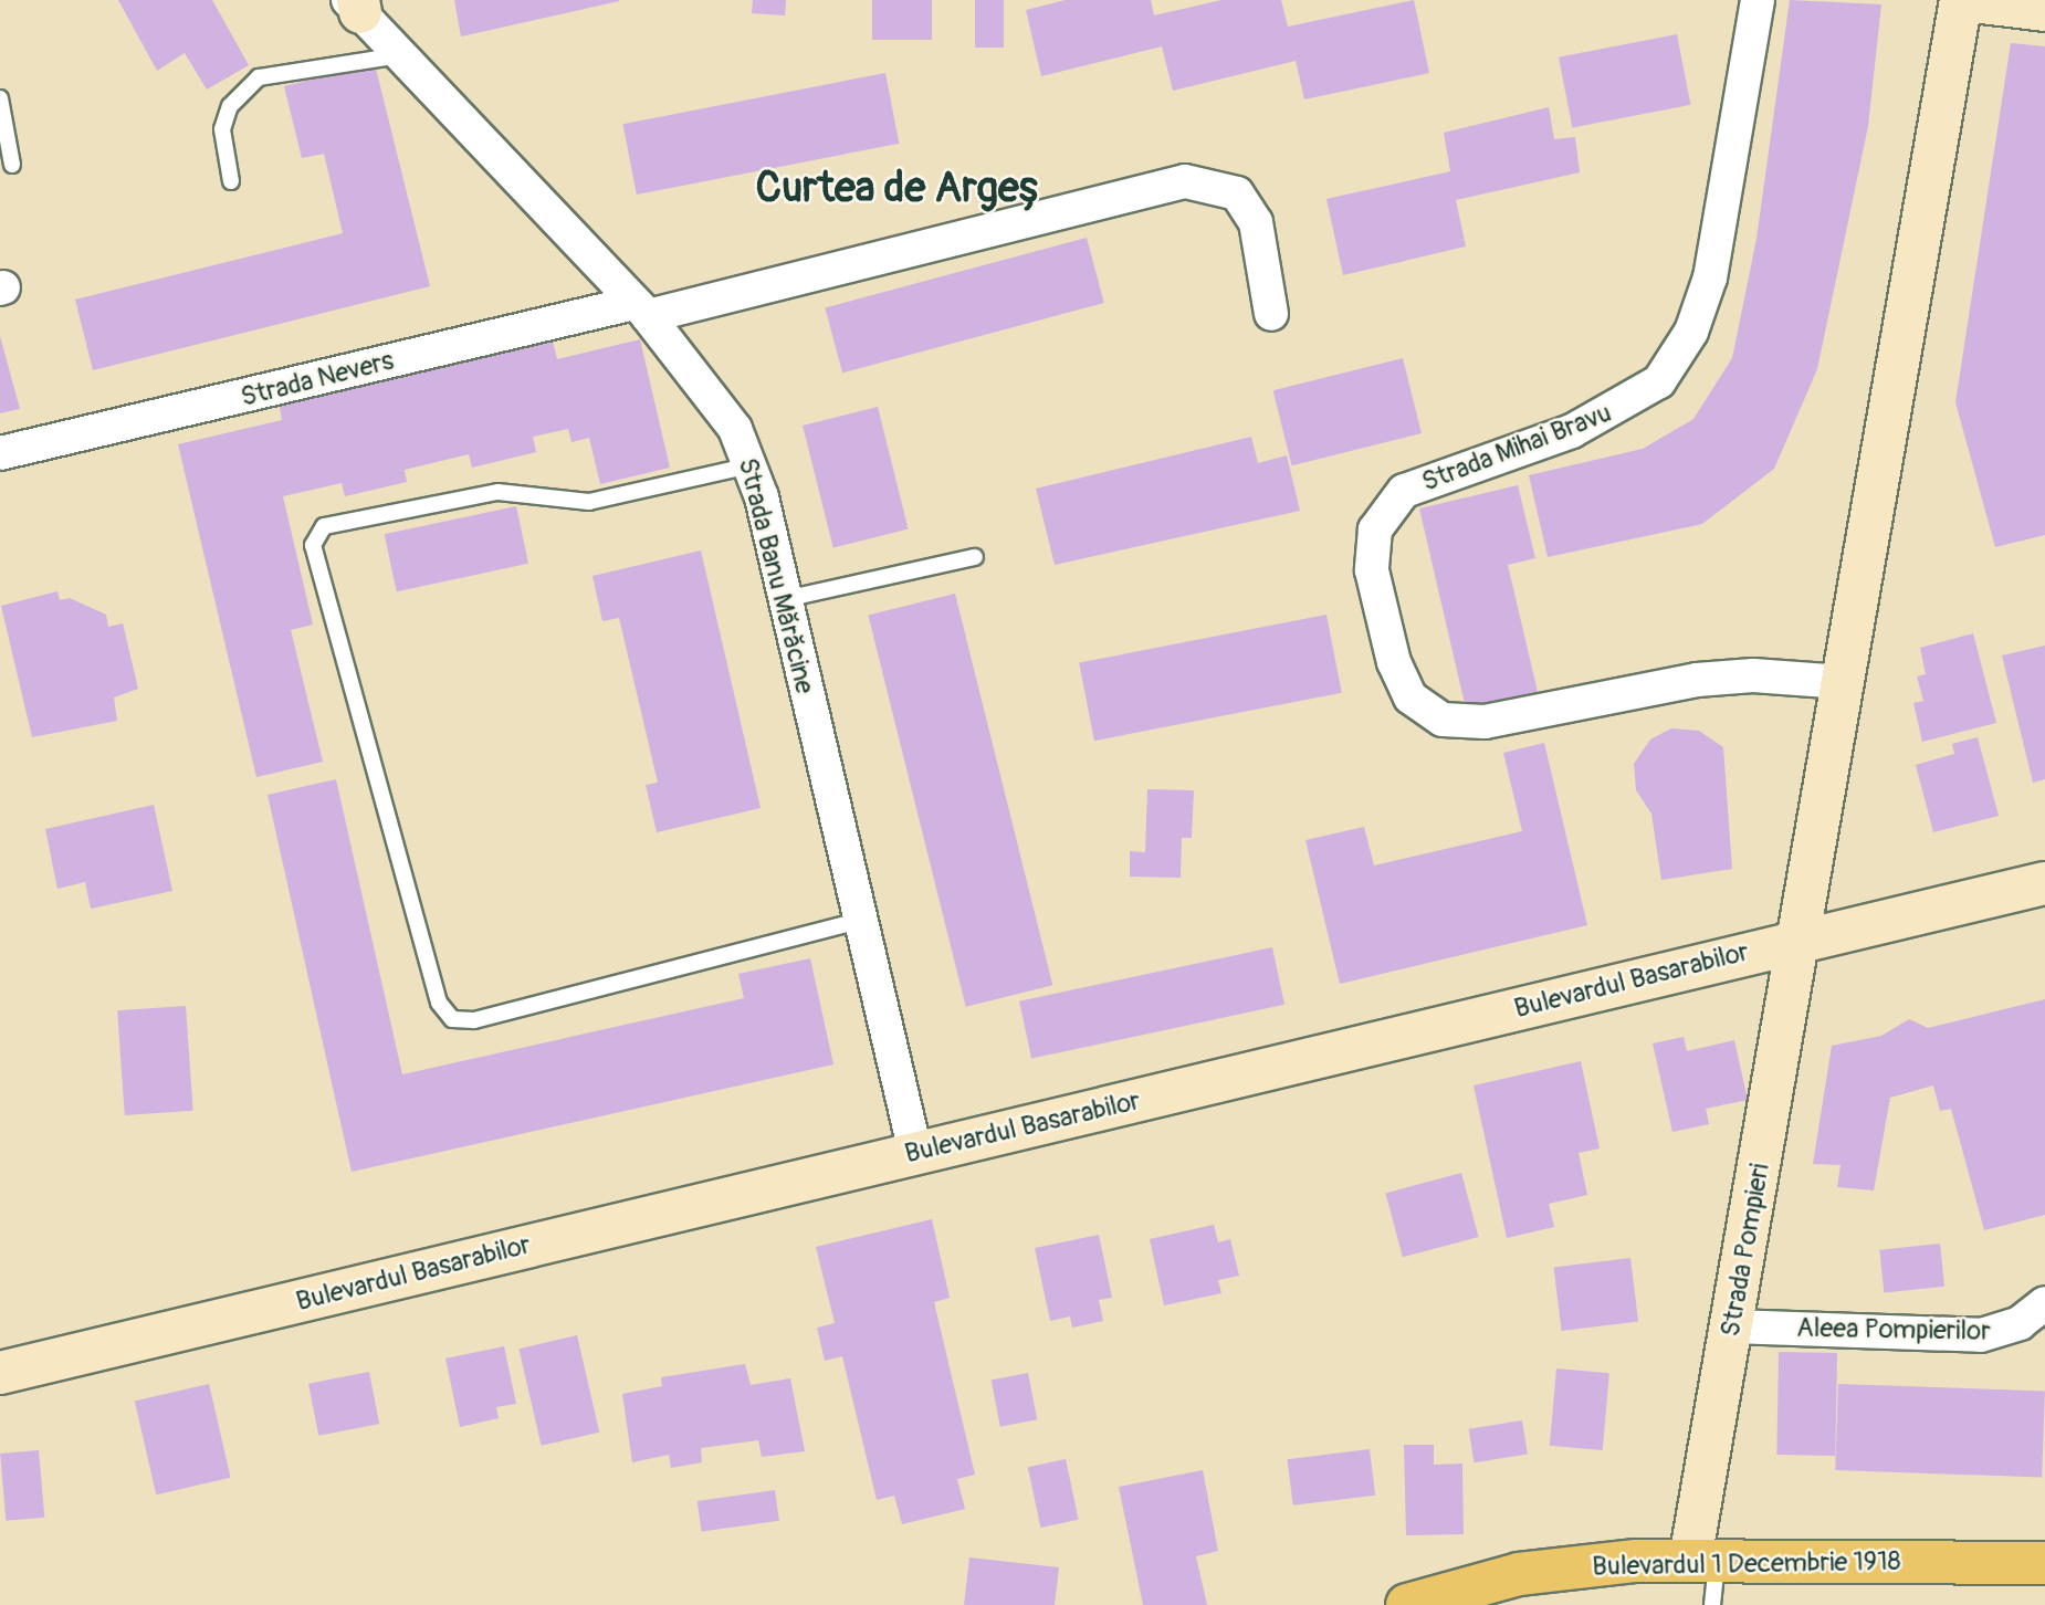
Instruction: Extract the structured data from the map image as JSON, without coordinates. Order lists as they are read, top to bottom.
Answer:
{
  "streets": {
    "main road": ["Bulevardul Basarabilor", "Strada Pompieri", "Bulevardul 1 Decembrie 1918"],
    "street": [
      "Strada Nevers",
      "Strada Mihai Bravu",
      "Strada Banu Mărăcine",
      "Aleea Pompierilor"
    ]
  },
  "crossings": [
    ["Strada Nevers", "Strada Banu Mărăcine"],
    ["Strada Banu Mărăcine", "Bulevardul Basarabilor"],
    ["Bulevardul Basarabilor", "Strada Pompieri"],
    ["Strada Pompieri", "Aleea Pompierilor"],
    ["Strada Pompieri", "Bulevardul 1 Decembrie 1918"]
  ],
  "districts": ["Curtea de Argeș"]
}
